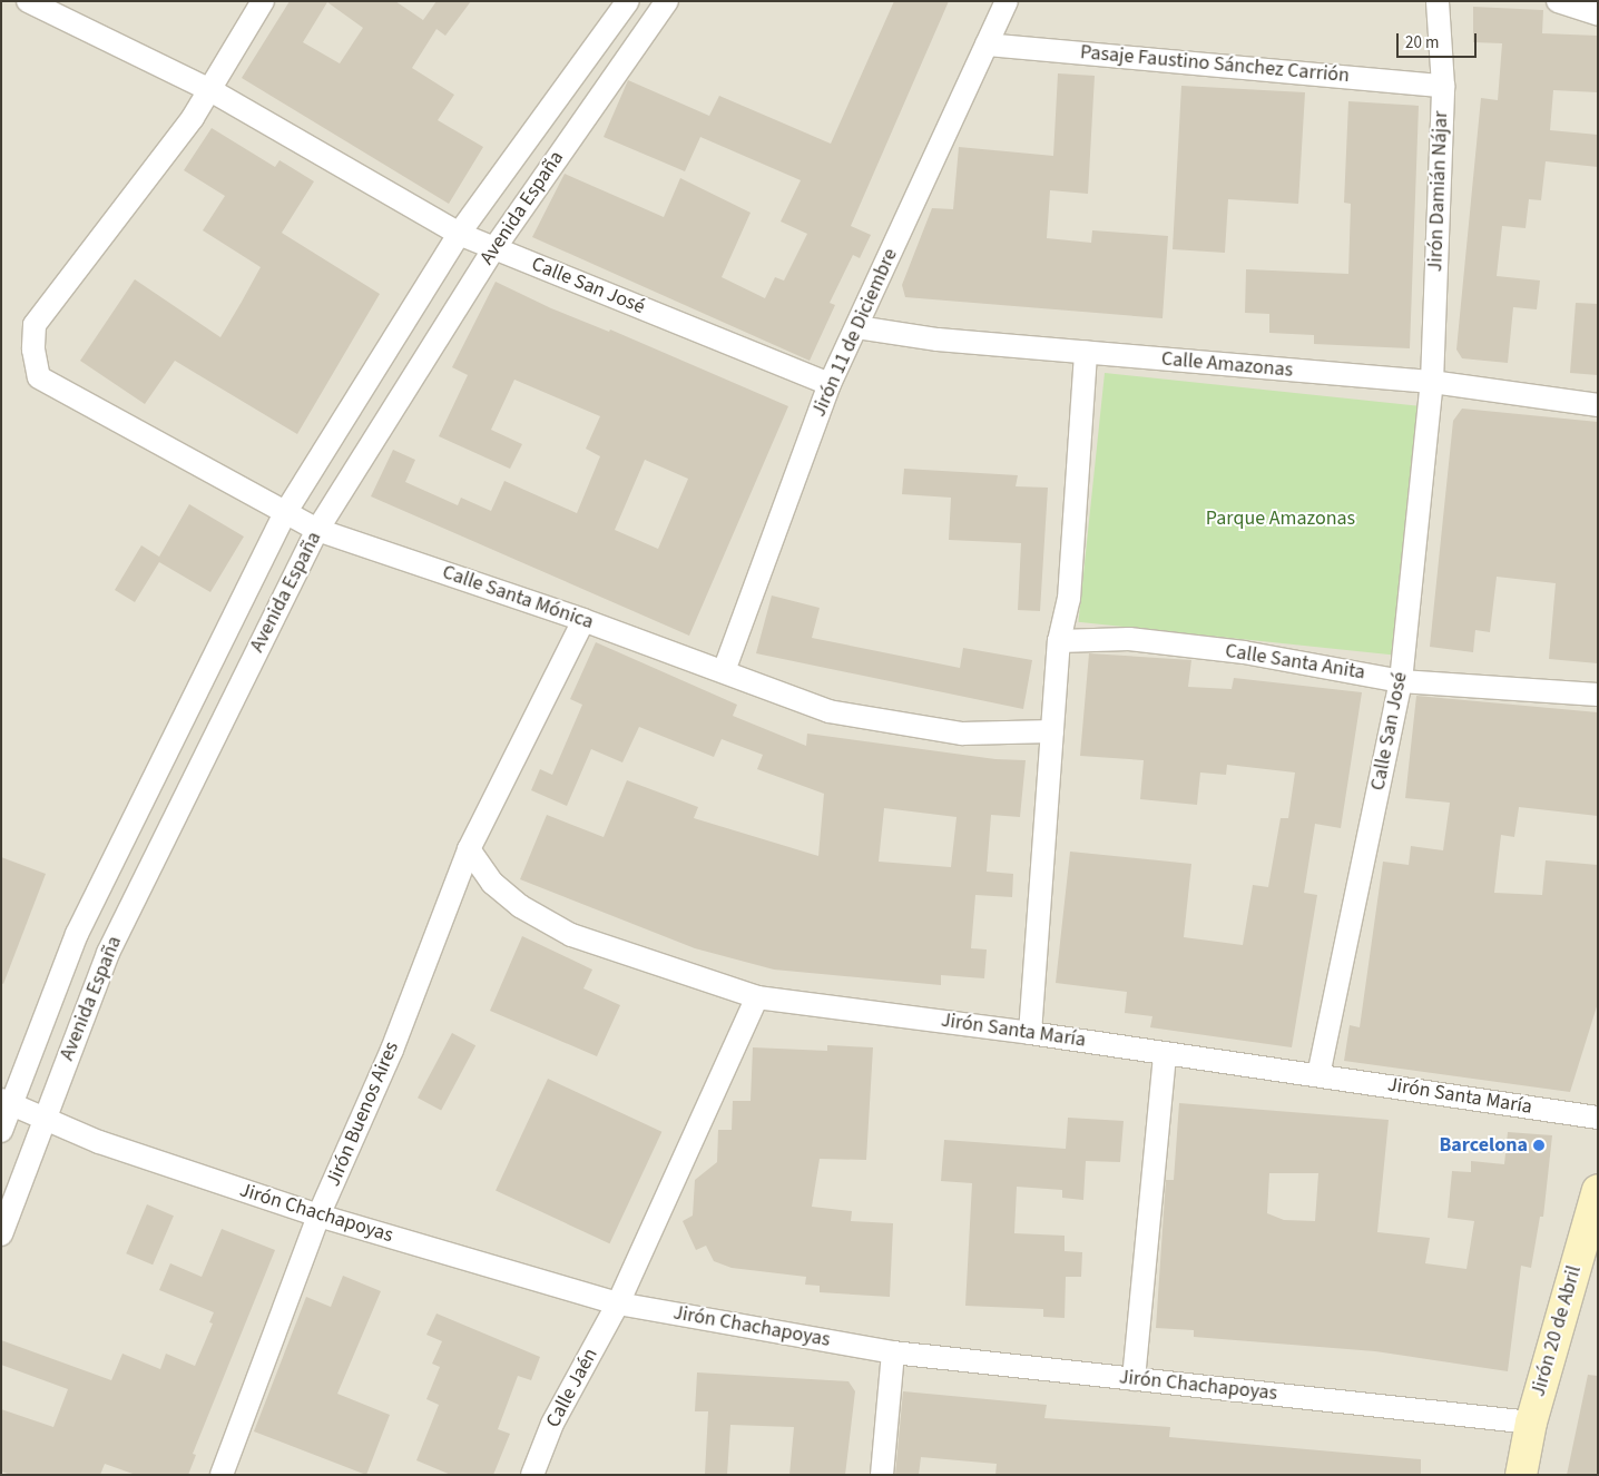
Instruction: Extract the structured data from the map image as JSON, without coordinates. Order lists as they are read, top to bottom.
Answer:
{
  "streets": {
    "main road": ["Jirón 20 de Abril"],
    "street": [
      "Pasaje Faustino Sánchez Carrión",
      "Jirón Damián Nájar",
      "Avenida España",
      "Calle San José",
      "Jirón 11 de Diciembre",
      "Calle Amazonas",
      "Calle Santa Mónica",
      "Calle Santa Anita",
      "Jirón Santa María",
      "Jirón Buenos Aires",
      "Jirón Chachapoyas",
      "Calle Jaén"
    ]
  },
  "crossings": [
    ["Pasaje Faustino Sánchez Carrión", "Jirón Damián Nájar"],
    ["Pasaje Faustino Sánchez Carrión", "Jirón 11 de Diciembre"],
    ["Jirón Damián Nájar", "Calle San José"],
    ["Jirón Damián Nájar", "Calle Amazonas"],
    ["Avenida España", "Calle San José"],
    ["Avenida España", "Calle Santa Mónica"],
    ["Avenida España", "Jirón Chachapoyas"],
    ["Calle San José", "Jirón 11 de Diciembre"],
    ["Calle San José", "Calle Amazonas"],
    ["Calle San José", "Calle Santa Mónica"],
    ["Calle San José", "Calle Santa Anita"],
    ["Calle San José", "Jirón Santa María"],
    ["Jirón 11 de Diciembre", "Calle Amazonas"],
    ["Jirón 11 de Diciembre", "Calle Santa Mónica"],
    ["Calle Santa Mónica", "Jirón Buenos Aires"],
    ["Jirón Santa María", "Jirón Buenos Aires"],
    ["Jirón Santa María", "Calle Jaén"],
    ["Jirón Buenos Aires", "Jirón Chachapoyas"],
    ["Jirón Chachapoyas", "Jirón 20 de Abril"],
    ["Jirón Chachapoyas", "Calle Jaén"]
  ],
  "parks": ["Parque Amazonas"],
  "places": ["Barcelona"],
  "scale_bar": "20 m"
}
